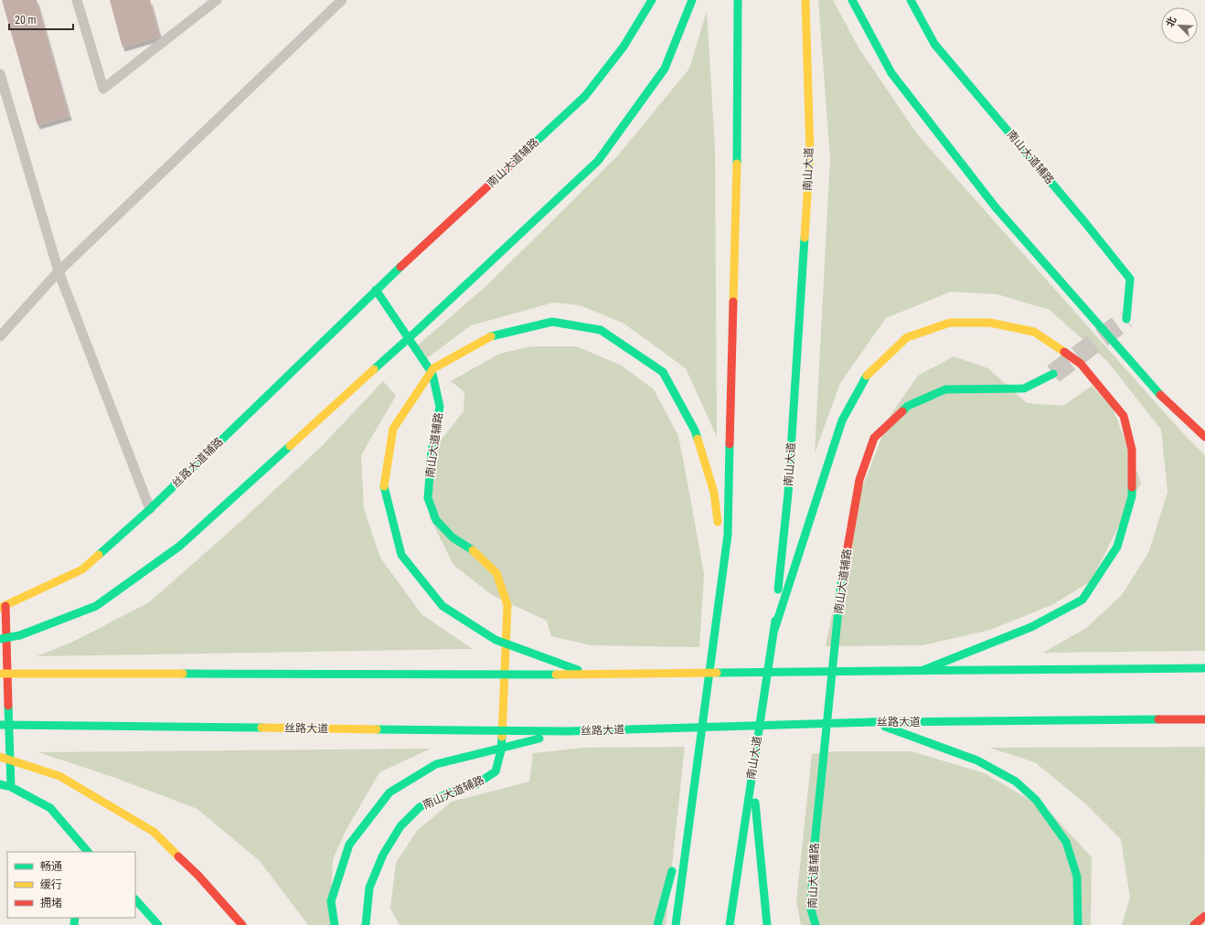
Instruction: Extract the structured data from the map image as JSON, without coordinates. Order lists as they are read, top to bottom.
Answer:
{
  "streets": {
    "main road": [
      "南山大道辅路",
      "南山大道",
      "丝路大道辅路",
      "丝路大道"
    ]
  },
  "crossings": [
    ["南山大道辅路", "丝路大道辅路"]
  ],
  "legend": ["畅通", "缓行", "拥堵"],
  "scale_bar": "20 m",
  "north": "top left"
}
